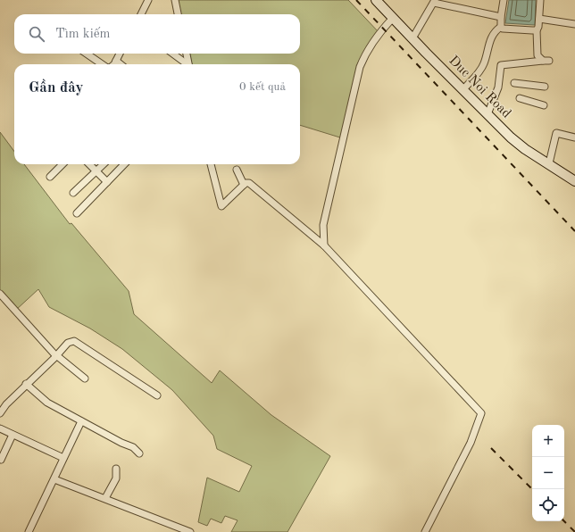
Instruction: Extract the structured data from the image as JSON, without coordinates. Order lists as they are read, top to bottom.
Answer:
{
  "streets": {
    "street": ["Duc Noi Road"]
  },
  "page": {
    "search": "Tìm kiếm",
    "heading": ["Gần đây", "0 kết quả"],
    "map_buttons": ["+", "−"]
  }
}
